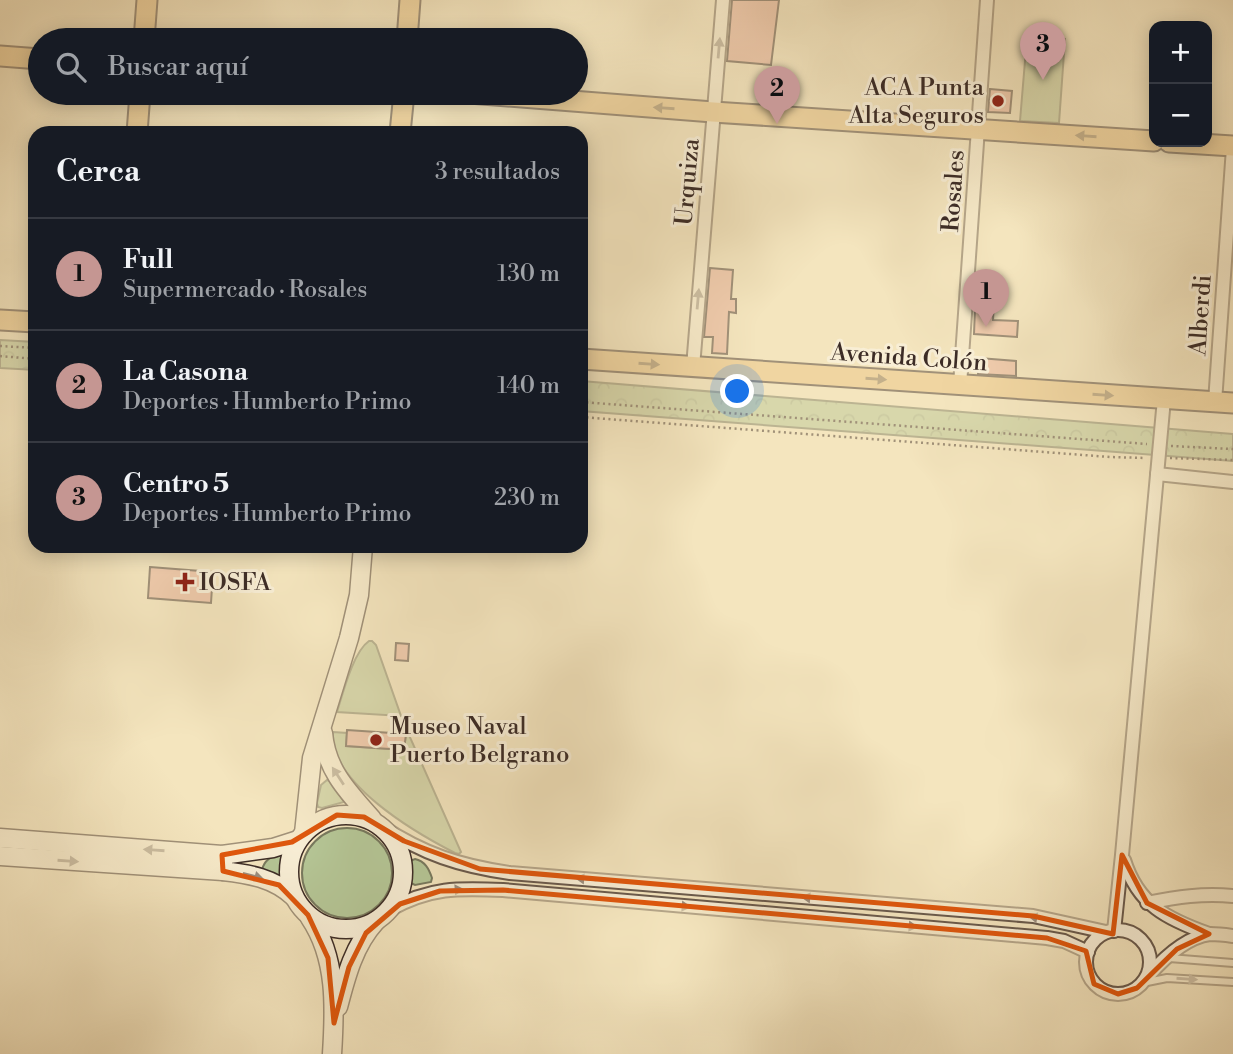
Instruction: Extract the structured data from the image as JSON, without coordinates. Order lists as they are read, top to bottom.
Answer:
{
  "streets": {
    "main road": ["Avenida Colón"],
    "street": ["Urquiza", "Rosales", "Alberdi"]
  },
  "crossings": [
    ["Urquiza", "Avenida Colón"],
    ["Rosales", "Avenida Colón"],
    ["Alberdi", "Avenida Colón"]
  ],
  "one_way": ["Urquiza", "Avenida Colón"],
  "places": {
    "other": ["ACA Punta Alta Seguros", "Museo Naval Puerto Belgrano"],
    "health": ["IOSFA"]
  },
  "page": {
    "map_buttons": ["+", "−"],
    "pins": ["3", "2", "1"],
    "search": "Buscar aquí",
    "heading": ["Cerca", "3 resultados"],
    "list": [
      {
        "mark": "1",
        "name": "Full",
        "note": "Supermercado · Rosales",
        "value": "130 m"
      },
      {
        "mark": "2",
        "name": "La Casona",
        "note": "Deportes · Humberto Primo",
        "value": "140 m"
      },
      {
        "mark": "3",
        "name": "Centro 5",
        "note": "Deportes · Humberto Primo",
        "value": "230 m"
      }
    ]
  }
}
